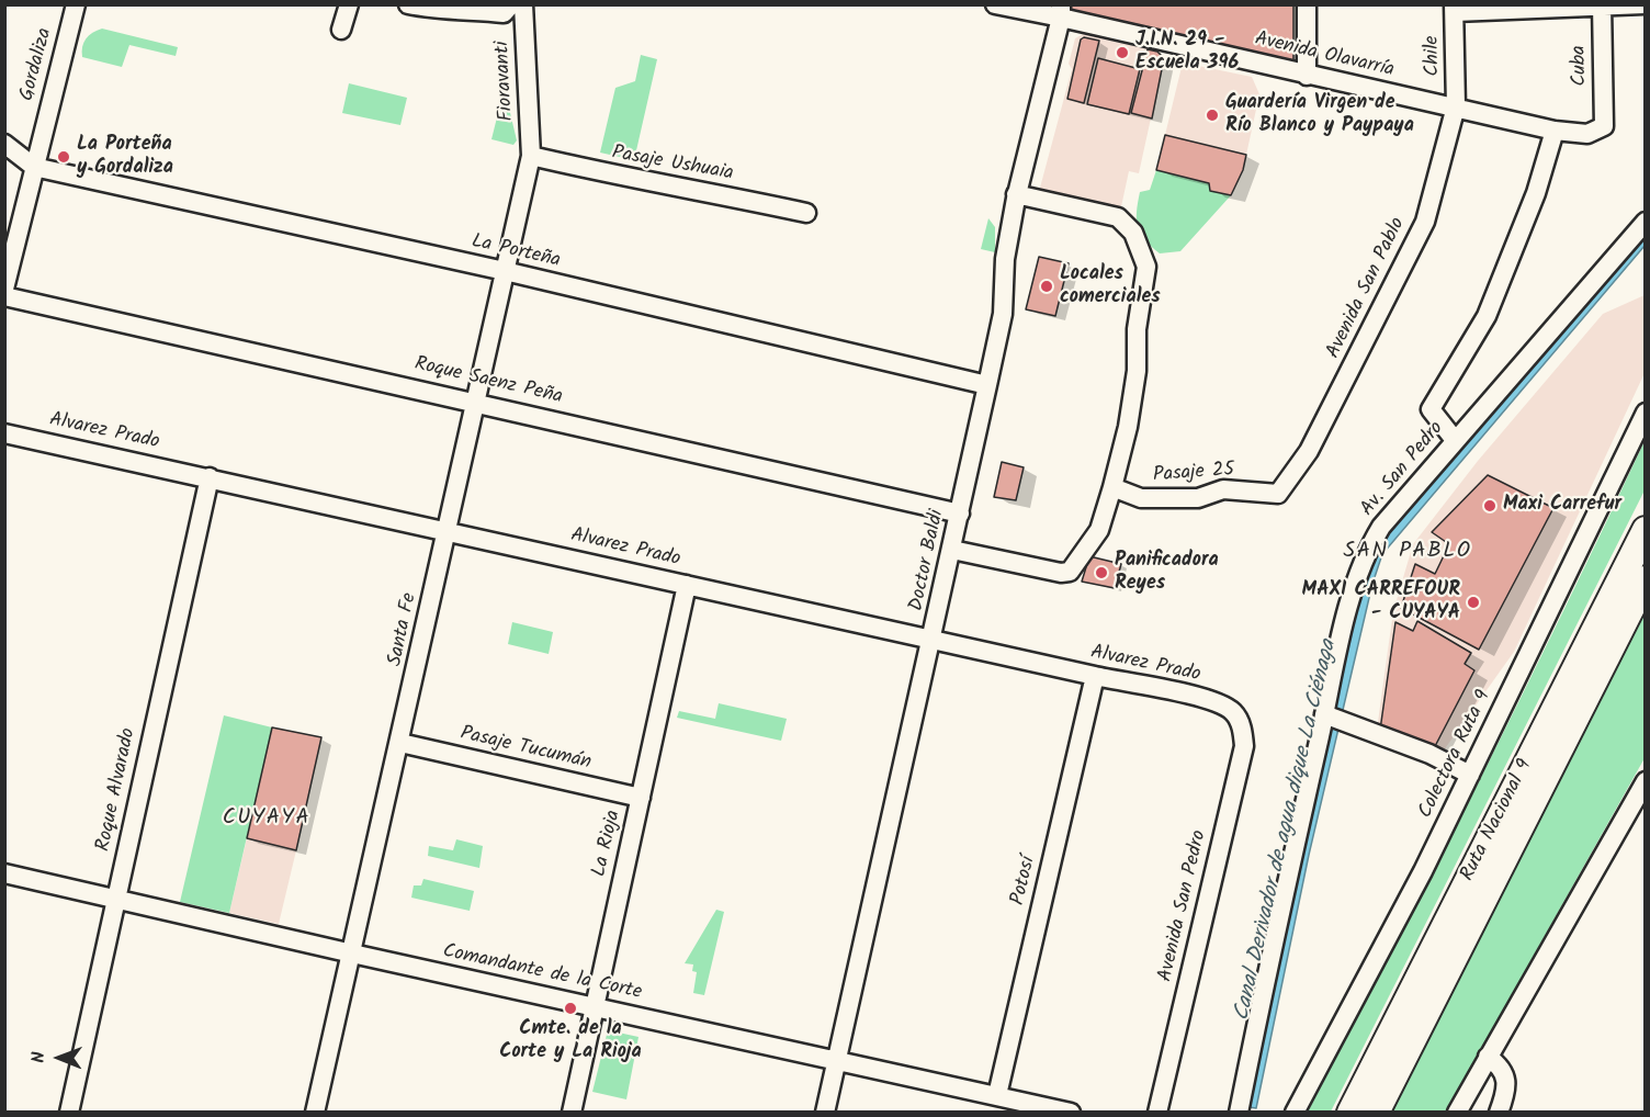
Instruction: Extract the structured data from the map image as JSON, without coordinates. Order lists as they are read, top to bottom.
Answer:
{
  "streets": {
    "highway": ["Ruta Nacional 9"],
    "street": [
      "Avenida Olavarría",
      "Chile",
      "Gordaliza",
      "Cuba",
      "Fioravanti",
      "Pasaje Ushuaia",
      "La Porteña",
      "Avenida San Pablo",
      "Roque Saenz Peña",
      "Alvarez Prado",
      "Av. San Pedro",
      "Pasaje 25",
      "Doctor Baldi",
      "Santa Fe",
      "Pasaje Tucumán",
      "Colectora Ruta 9",
      "Roque Alvarado",
      "La Rioja",
      "Potosí",
      "Avenida San Pedro",
      "Comandante de la Corte"
    ]
  },
  "crossings": [
    ["Avenida Olavarría", "Chile"],
    ["Avenida Olavarría", "Cuba"],
    ["Avenida Olavarría", "Avenida San Pablo"],
    ["Avenida Olavarría", "Doctor Baldi"],
    ["Chile", "Avenida San Pablo"],
    ["Gordaliza", "La Porteña"],
    ["Fioravanti", "Pasaje Ushuaia"],
    ["Fioravanti", "Santa Fe"],
    ["Pasaje Ushuaia", "Santa Fe"],
    ["La Porteña", "Doctor Baldi"],
    ["La Porteña", "Santa Fe"],
    ["Avenida San Pablo", "Pasaje 25"],
    ["Roque Saenz Peña", "Doctor Baldi"],
    ["Roque Saenz Peña", "Santa Fe"],
    ["Alvarez Prado", "Doctor Baldi"],
    ["Alvarez Prado", "Santa Fe"],
    ["Alvarez Prado", "Roque Alvarado"],
    ["Alvarez Prado", "La Rioja"],
    ["Alvarez Prado", "Potosí"],
    ["Alvarez Prado", "Avenida San Pedro"],
    ["Doctor Baldi", "Comandante de la Corte"],
    ["Santa Fe", "Pasaje Tucumán"],
    ["Santa Fe", "Comandante de la Corte"],
    ["Pasaje Tucumán", "La Rioja"],
    ["Roque Alvarado", "Comandante de la Corte"],
    ["La Rioja", "Comandante de la Corte"],
    ["Potosí", "Comandante de la Corte"]
  ],
  "districts": ["SAN PABLO", "CUYAYA"],
  "water": ["Canal Derivador de agua dique La Ciénaga"],
  "places": [
    "J.I.N. 29 - Escuela 396",
    "Guardería Virgen de Río Blanco y Paypaya",
    "La Porteña y Gordaliza",
    "Locales comerciales",
    "Maxi Carrefur",
    "Panificadora Reyes",
    "MAXI CARREFOUR - CUYAYA",
    "Cmte. de la Corte y La Rioja"
  ],
  "north": "left"
}
